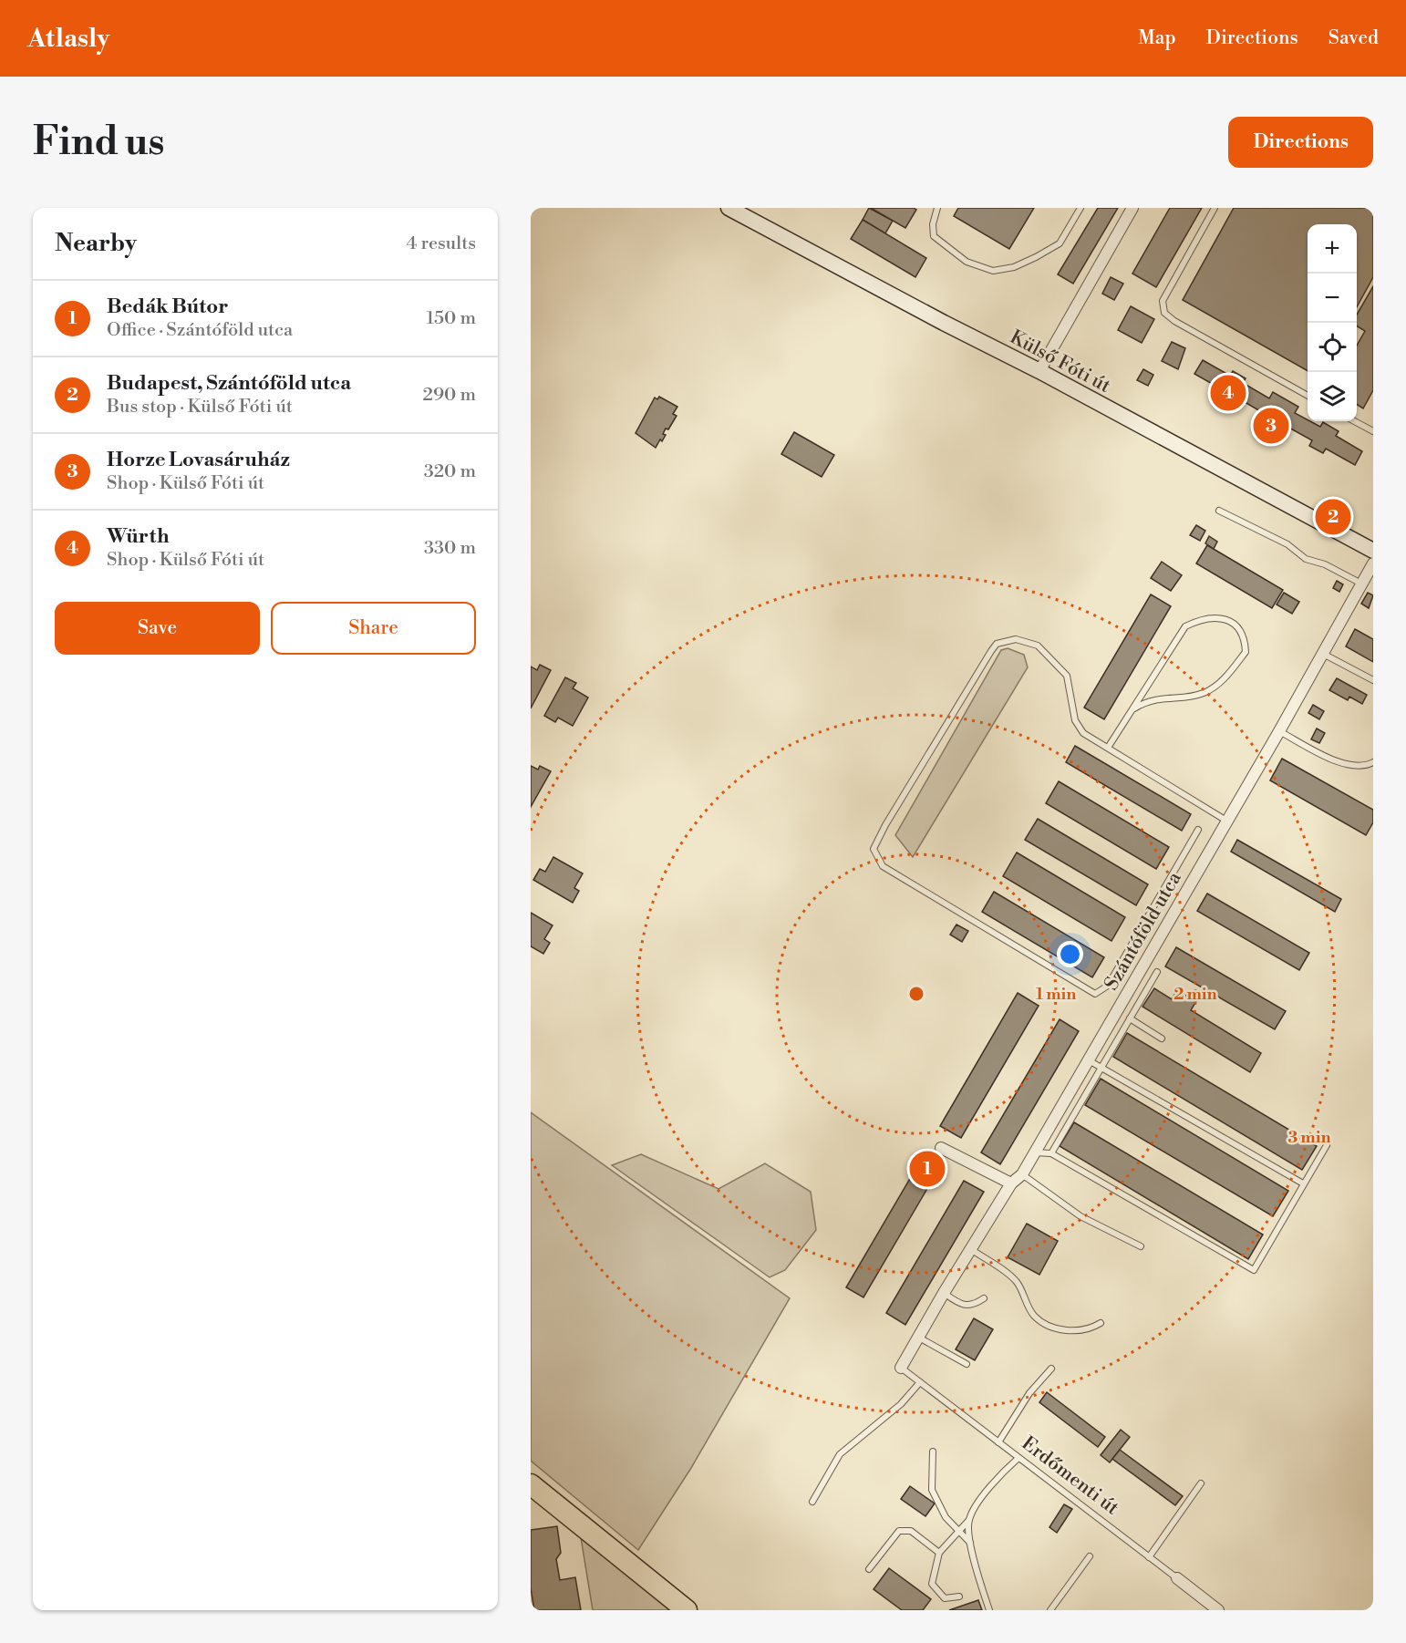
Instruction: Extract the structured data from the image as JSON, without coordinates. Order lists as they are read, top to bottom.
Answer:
{
  "streets": {
    "main road": ["Külső Fóti út"],
    "street": ["Szántóföld utca", "Erdőmenti út"]
  },
  "crossings": [
    ["Szántóföld utca", "Erdőmenti út"]
  ],
  "page": {
    "header": "Atlasly",
    "nav": ["Map", "Directions", "Saved"],
    "buttons": [
      "Directions",
      ["Save", "Share"]
    ],
    "title": "Find us",
    "heading": ["Nearby", "4 results"],
    "map_buttons": ["+", "−"],
    "list": [
      {
        "mark": "1",
        "name": "Bedák Bútor",
        "note": "Office · Szántóföld utca",
        "value": "150 m"
      },
      {
        "mark": "2",
        "name": "Budapest, Szántóföld utca",
        "note": "Bus stop · Külső Fóti út",
        "value": "290 m"
      },
      {
        "mark": "3",
        "name": "Horze Lovasáruház",
        "note": "Shop · Külső Fóti út",
        "value": "320 m"
      },
      {
        "mark": "4",
        "name": "Würth",
        "note": "Shop · Külső Fóti út",
        "value": "330 m"
      }
    ],
    "pins": [
      "4",
      "3",
      "2",
      "1"
    ]
  },
  "rings": ["1 min", "2 min", "3 min"]
}
